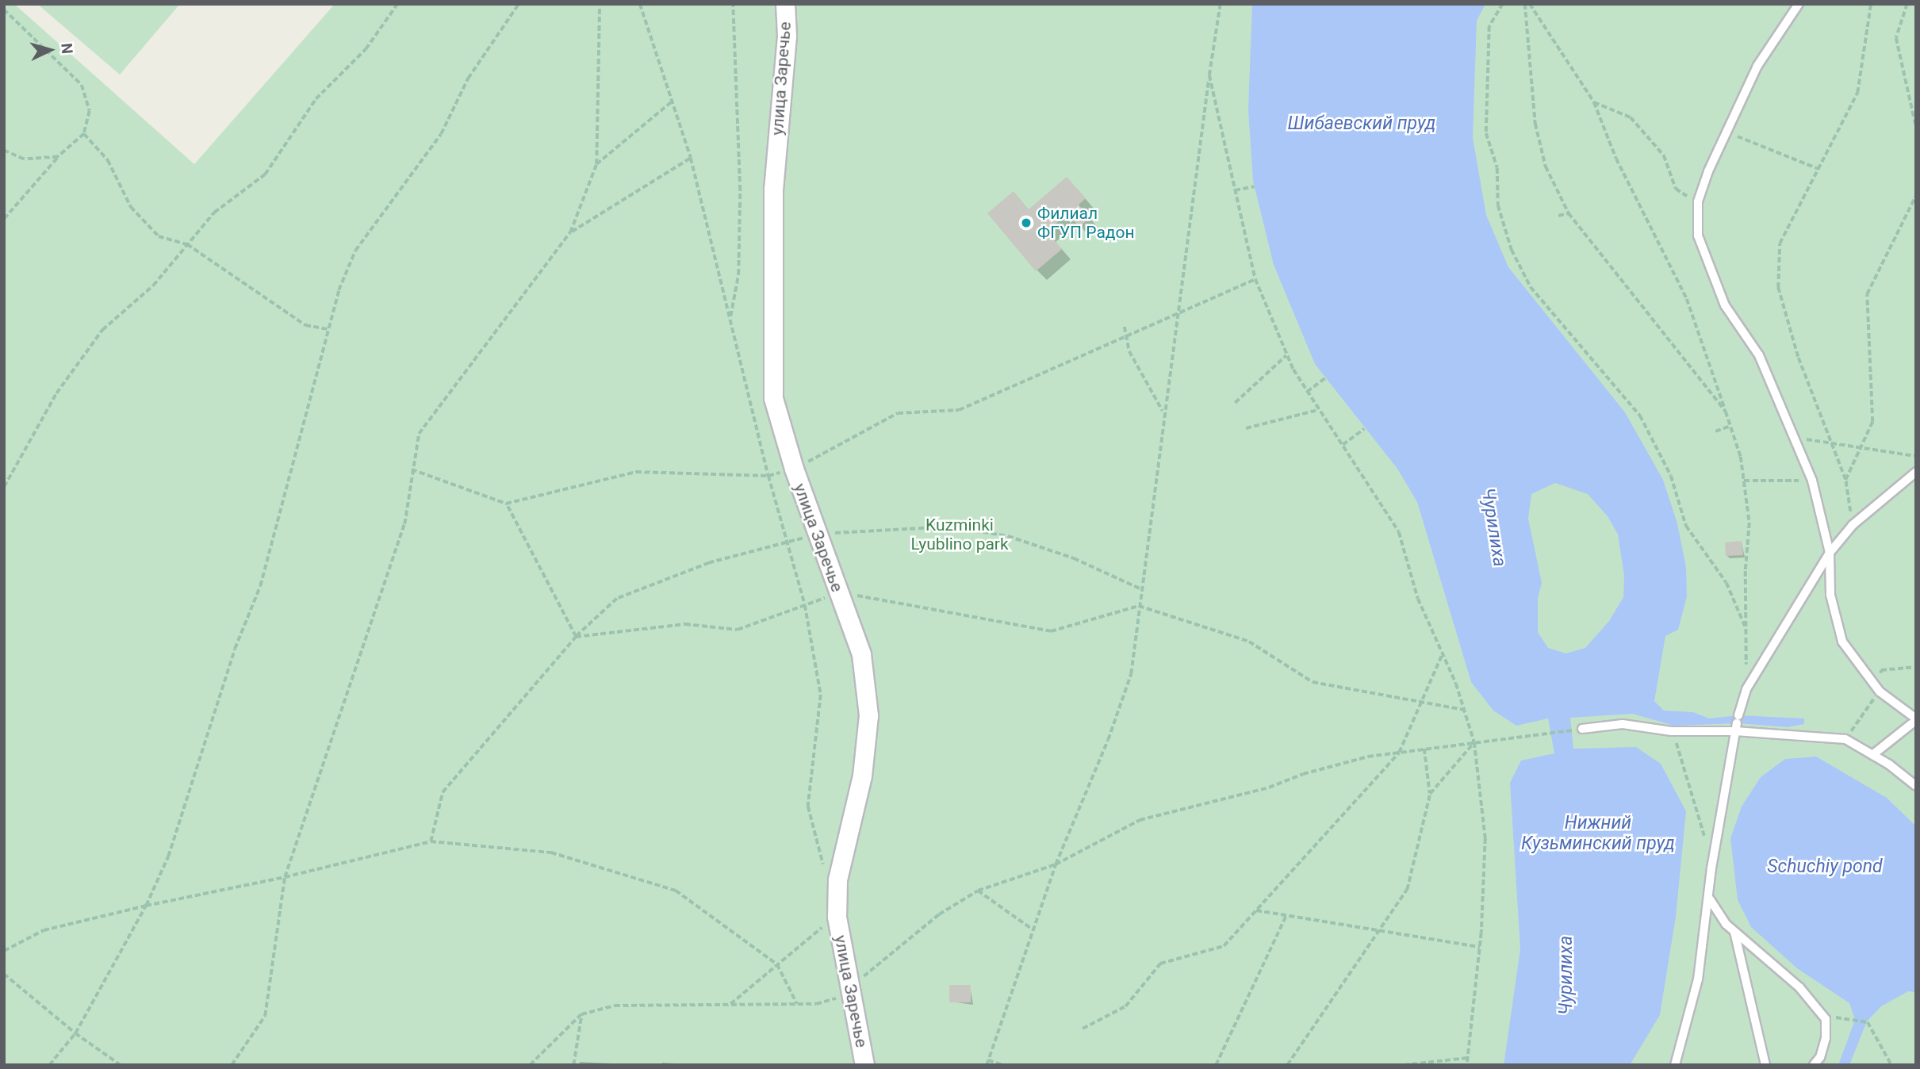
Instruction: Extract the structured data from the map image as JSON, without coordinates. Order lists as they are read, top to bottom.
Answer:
{
  "streets": {
    "street": ["улица Заречье"]
  },
  "water": [
    "Шибаевский пруд",
    "Чурилиха",
    "Нижний Кузьминский пруд",
    "Schuchiy pond"
  ],
  "parks": ["Kuzminki Lyublino park"],
  "places": ["Филиал ФГУП Радон"],
  "north": "right"
}
